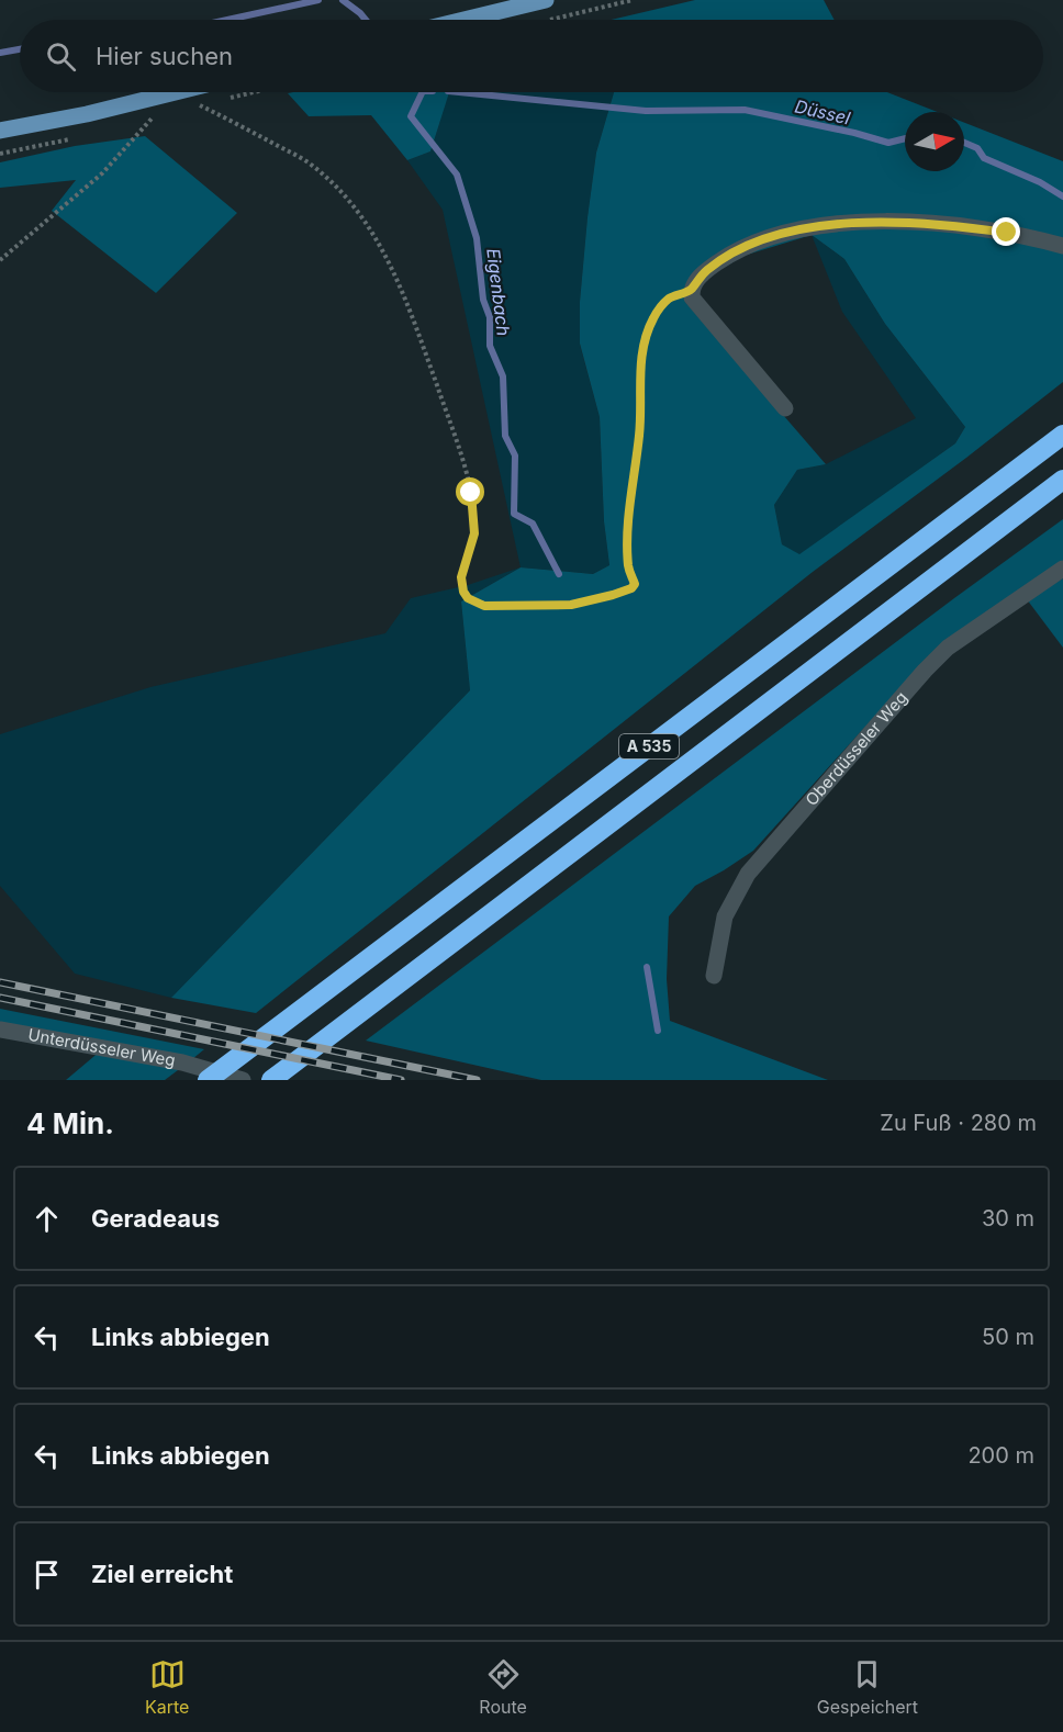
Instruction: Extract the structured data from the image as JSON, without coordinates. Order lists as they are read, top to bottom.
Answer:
{
  "streets": {
    "highway": ["A 535"],
    "street": ["Oberdüsseler Weg", "Unterdüsseler Weg"]
  },
  "water": ["Düssel", "Eigenbach"],
  "north": "right",
  "page": {
    "search": "Hier suchen",
    "heading": ["4 Min.", "Zu Fuß · 280 m"],
    "list": [
      ["Geradeaus", "30 m"],
      ["Links abbiegen", "50 m"],
      ["Links abbiegen", "200 m"],
      "Ziel erreicht"
    ],
    "nav": ["Karte", "Route", "Gespeichert"]
  }
}
